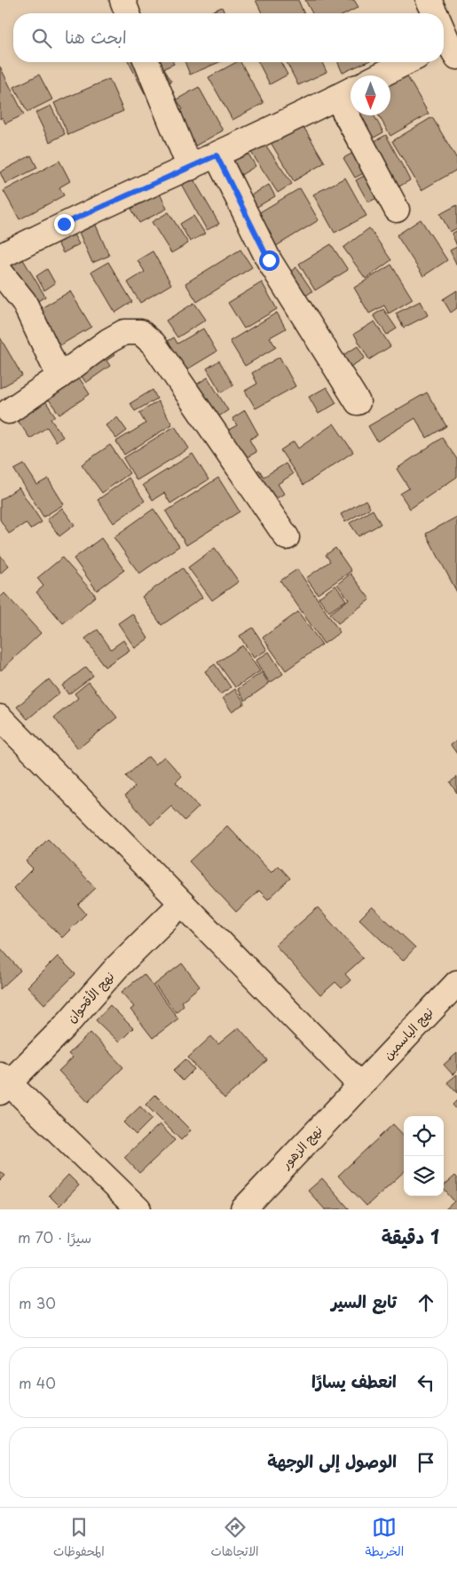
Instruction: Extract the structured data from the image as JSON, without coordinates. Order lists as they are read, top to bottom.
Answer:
{
  "streets": {
    "street": ["نهج الأقحوان", "نهج الياسمين", "نهج الزهور"]
  },
  "crossings": [
    ["نهج الياسمين", "نهج الزهور"]
  ],
  "north": "bottom",
  "page": {
    "search": "ابحث هنا",
    "heading": ["1 دقيقة", "سيرًا · 70 m"],
    "list": [
      ["تابع السير", "30 m"],
      ["انعطف يسارًا", "40 m"],
      "الوصول إلى الوجهة"
    ],
    "nav": ["الخريطة", "الاتجاهات", "المحفوظات"]
  }
}
